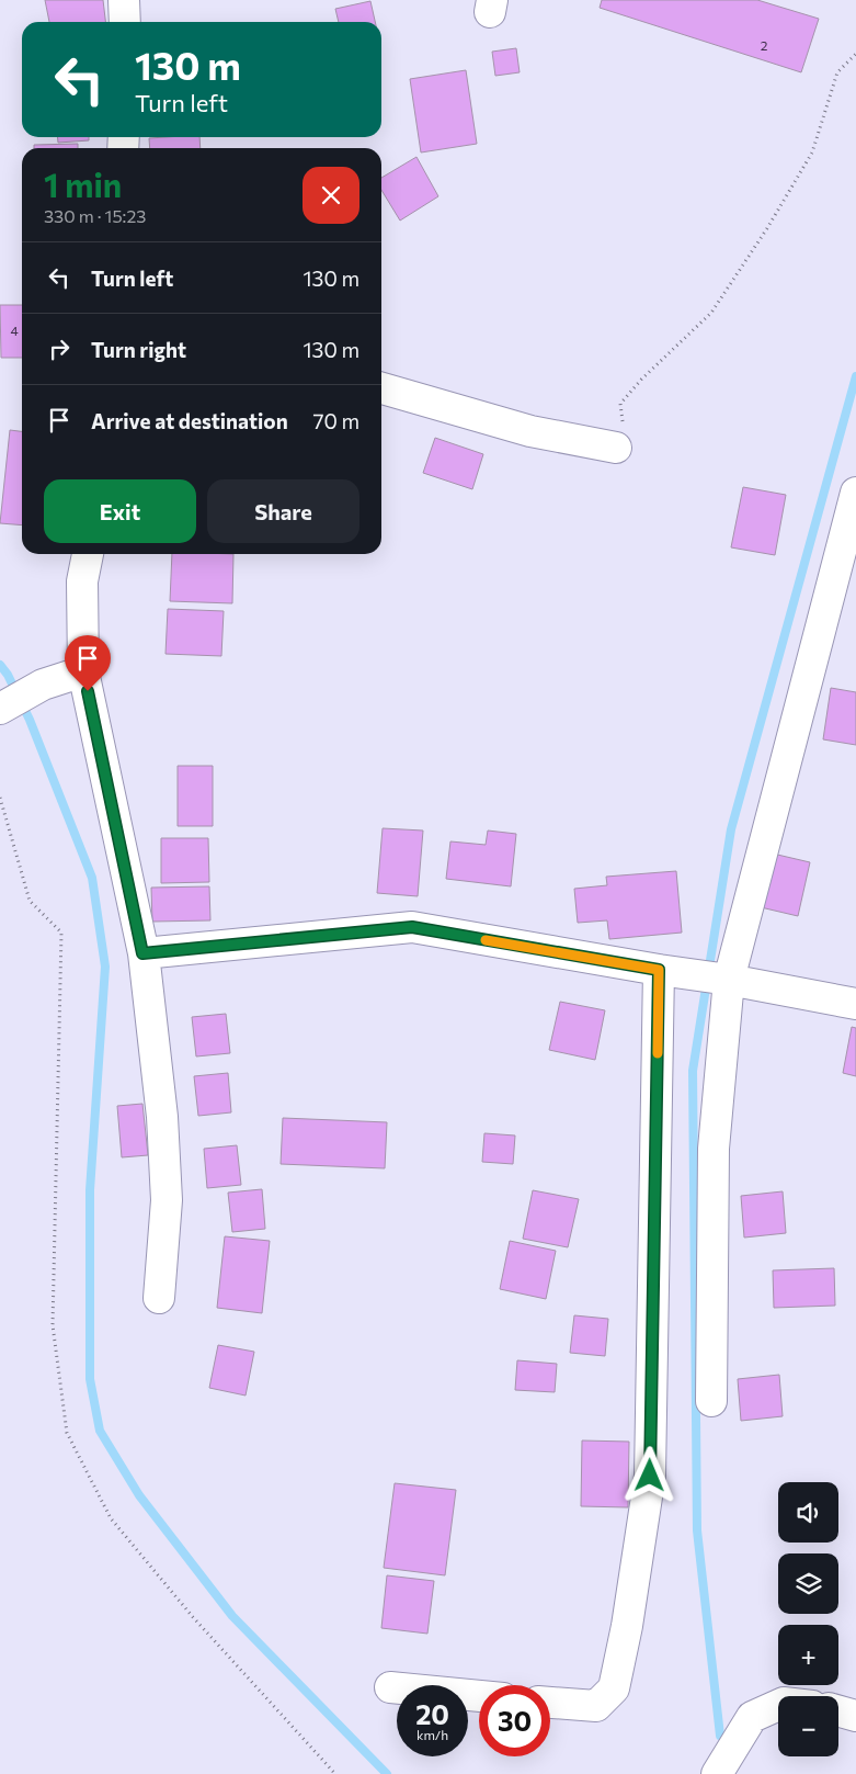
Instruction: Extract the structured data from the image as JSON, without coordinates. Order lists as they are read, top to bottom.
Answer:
{
  "house_numbers": ["2", "4"],
  "page": {
    "turn": ["130 m", "Turn left"],
    "heading": ["1 min", "330 m · 15:23"],
    "list": [
      {
        "name": "Turn left",
        "value": "130 m"
      },
      {
        "name": "Turn right",
        "value": "130 m"
      },
      {
        "name": "Arrive at destination",
        "value": "70 m"
      }
    ],
    "buttons": ["Exit", "Share"],
    "map_buttons": ["+", "−"],
    "speed": "20 km/h",
    "limit": "30"
  }
}
